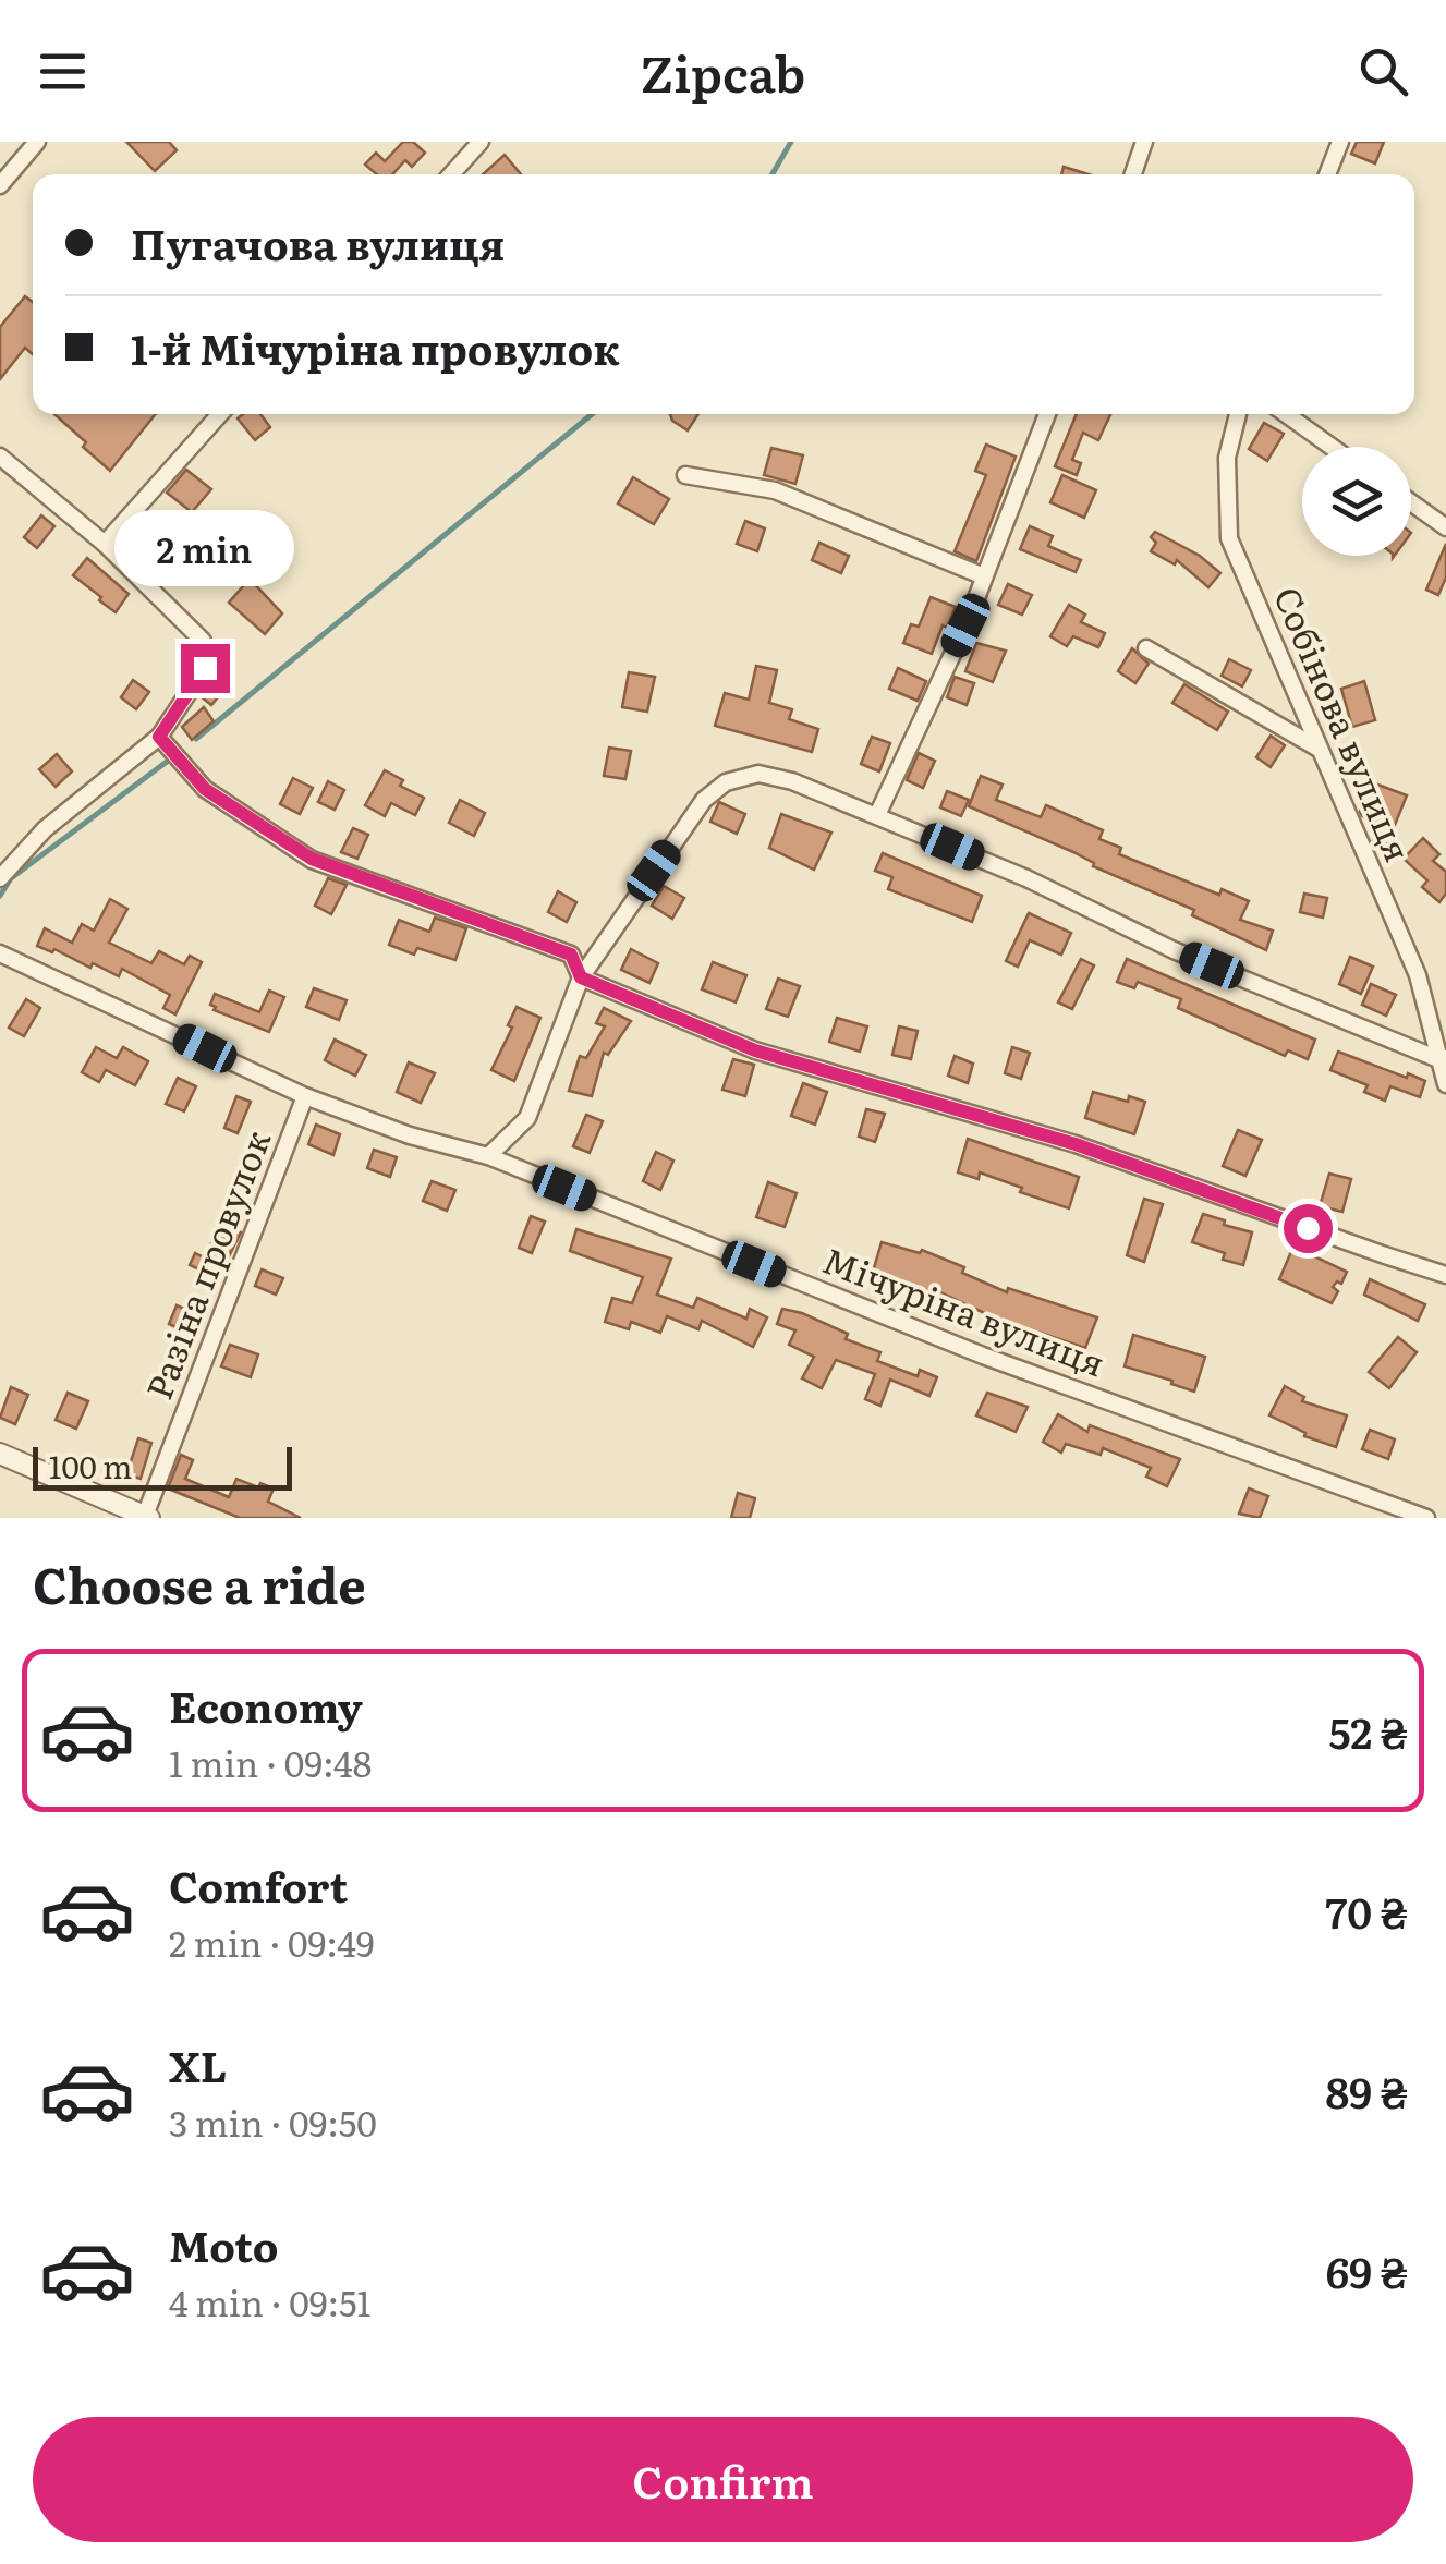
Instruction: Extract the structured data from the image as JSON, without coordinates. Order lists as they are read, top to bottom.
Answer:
{
  "streets": {
    "street": ["Собінова вулиця", "Разіна провулок", "Мічуріна вулиця"]
  },
  "crossings": [
    ["Разіна провулок", "Мічуріна вулиця"]
  ],
  "scale_bar": "100 m",
  "page": {
    "header": "Zipcab",
    "banner": ["Пугачова вулиця", "1-й Мічуріна провулок"],
    "bubble": "2 min",
    "scale": "100 m",
    "heading": "Choose a ride",
    "list": [
      {
        "name": "Economy",
        "note": "1 min · 09:48",
        "value": "52 ₴"
      },
      {
        "name": "Comfort",
        "note": "2 min · 09:49",
        "value": "70 ₴"
      },
      {
        "name": "XL",
        "note": "3 min · 09:50",
        "value": "89 ₴"
      },
      {
        "name": "Moto",
        "note": "4 min · 09:51",
        "value": "69 ₴"
      }
    ],
    "buttons": "Confirm"
  }
}
